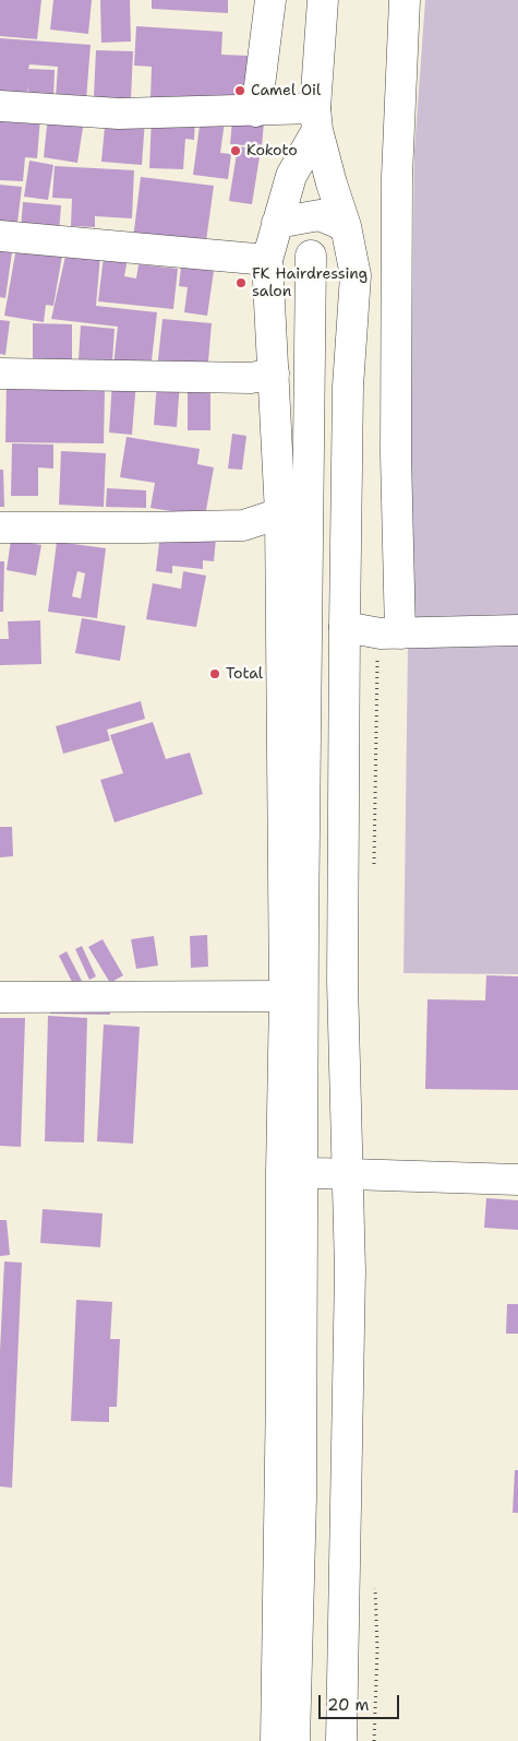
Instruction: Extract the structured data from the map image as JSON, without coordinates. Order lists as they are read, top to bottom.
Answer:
{
  "places": [
    "Camel Oil",
    "Kokoto",
    "FK Hairdressing salon",
    "Total"
  ],
  "scale_bar": "20 m"
}
